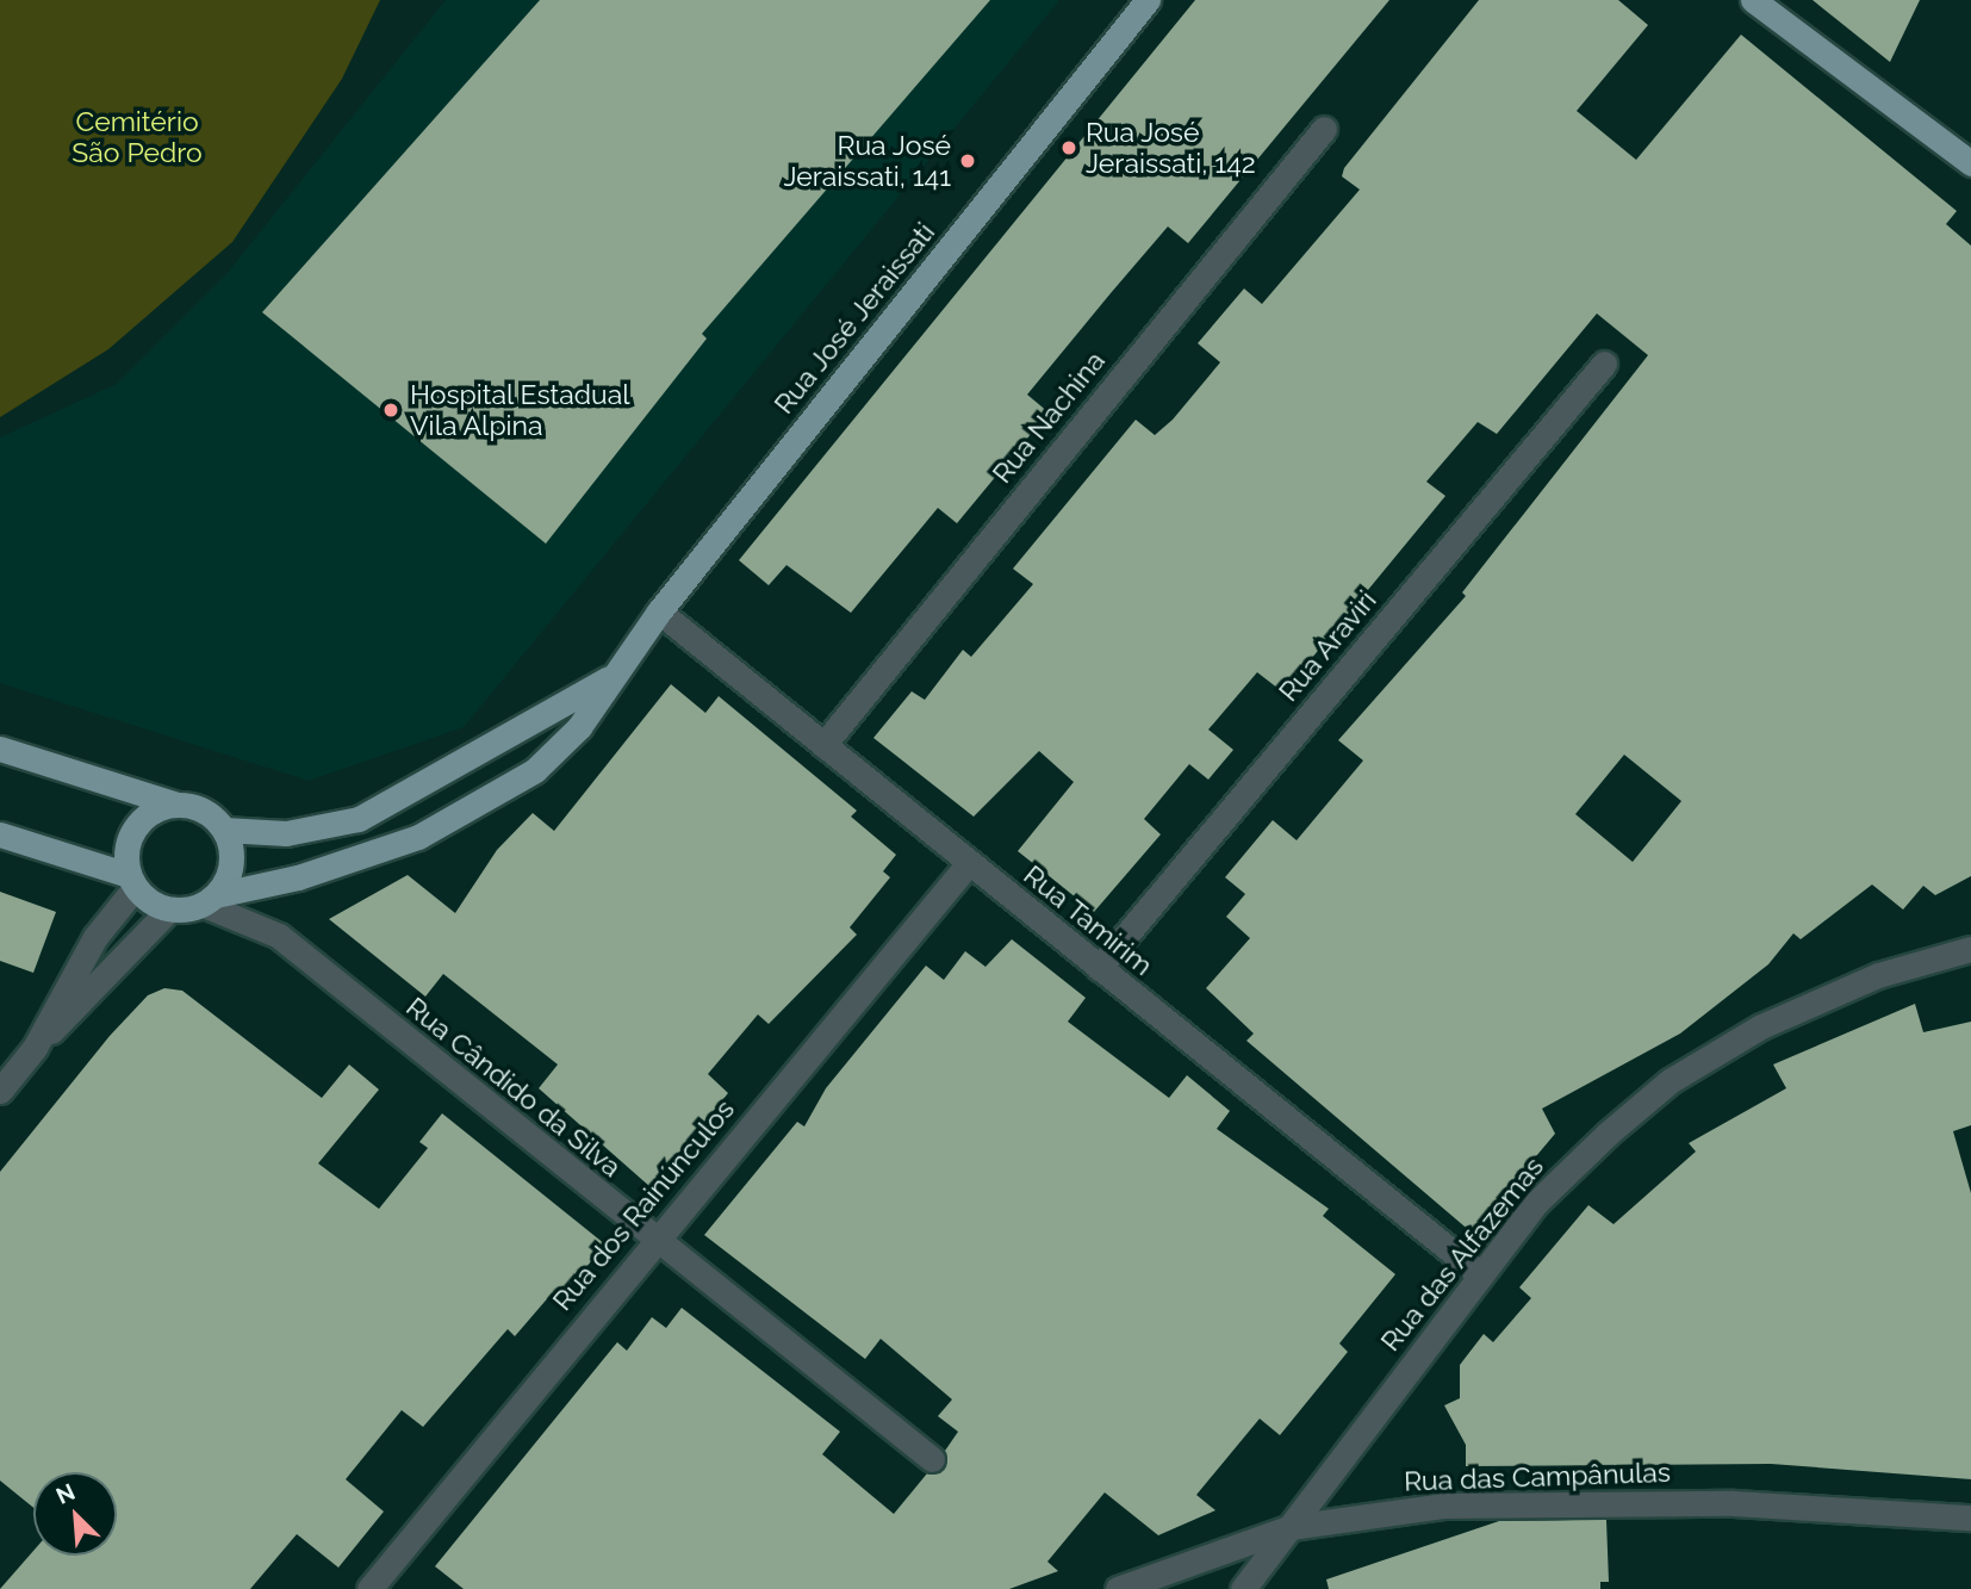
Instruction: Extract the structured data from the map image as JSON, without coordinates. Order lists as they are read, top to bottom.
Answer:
{
  "streets": {
    "main road": ["Rua José Jeraissati"],
    "street": [
      "Rua Nachina",
      "Rua Araviri",
      "Rua Tamirim",
      "Rua Cândido da Silva",
      "Rua dos Rainúnculos",
      "Rua das Alfazemas",
      "Rua das Campânulas"
    ]
  },
  "crossings": [
    ["Rua José Jeraissati", "Rua Tamirim"],
    ["Rua José Jeraissati", "Rua Cândido da Silva"],
    ["Rua Nachina", "Rua Tamirim"],
    ["Rua Araviri", "Rua Tamirim"],
    ["Rua Tamirim", "Rua dos Rainúnculos"],
    ["Rua Tamirim", "Rua das Alfazemas"],
    ["Rua Cândido da Silva", "Rua dos Rainúnculos"],
    ["Rua das Alfazemas", "Rua das Campânulas"]
  ],
  "parks": ["Cemitério São Pedro"],
  "places": ["Rua José Jeraissati, 142", "Rua José Jeraissati, 141", "Hospital Estadual Vila Alpina"],
  "north": "top left"
}
